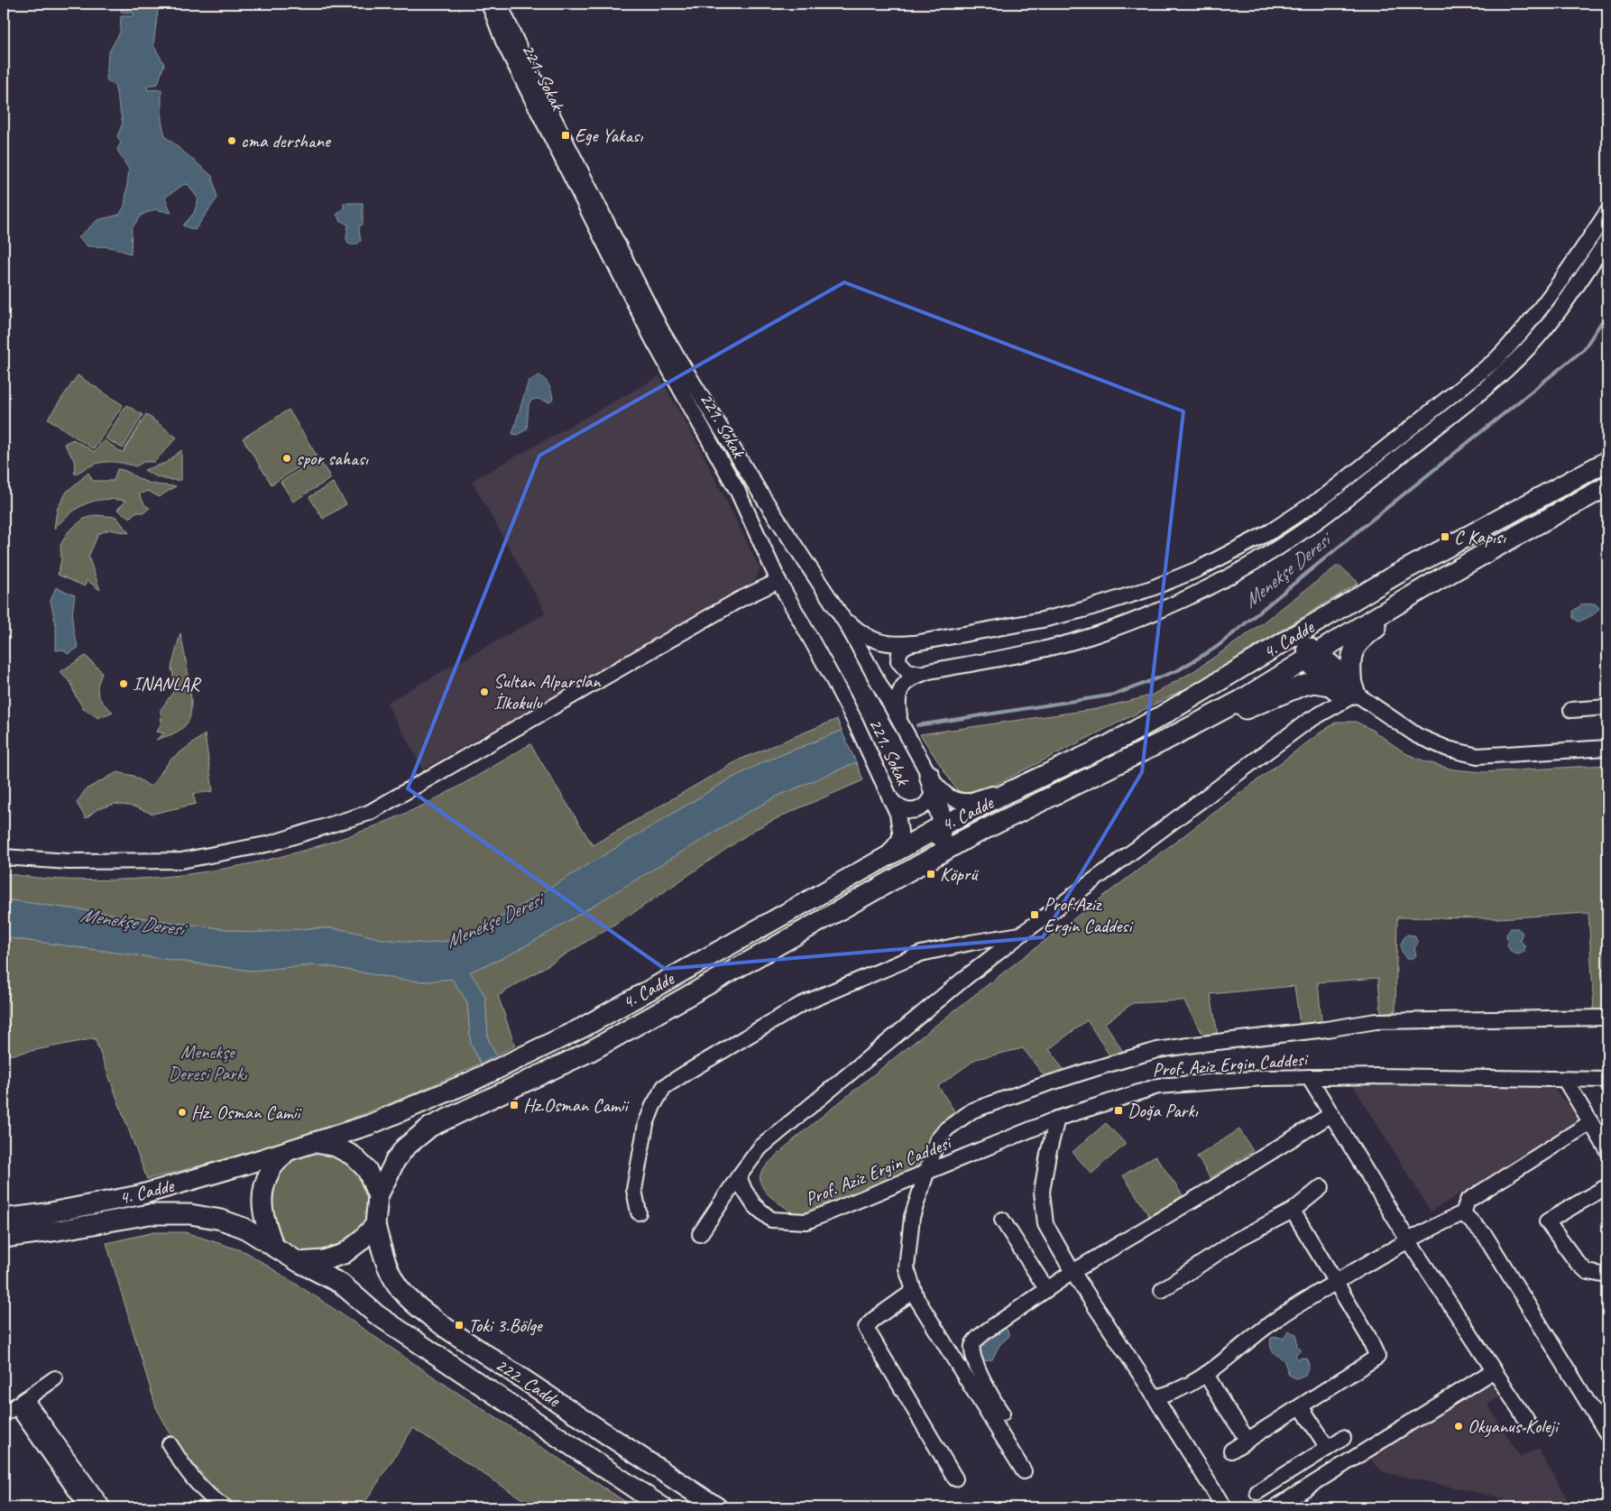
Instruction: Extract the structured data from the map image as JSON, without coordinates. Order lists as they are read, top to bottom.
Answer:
{
  "streets": {
    "main road": ["4. Cadde", "222. Cadde"],
    "street": ["221. Sokak", "Prof. Aziz Ergin Caddesi"]
  },
  "crossings": [
    ["221. Sokak", "4. Cadde"],
    ["4. Cadde", "222. Cadde"]
  ],
  "water": ["Menekşe Deresi"],
  "parks": ["Menekşe Deresi Parkı"],
  "places": {
    "transit": [
      "Ege Yakası",
      "C Kapısı",
      "Köprü",
      "Prof.Aziz Ergin Caddesi",
      "Hz.Osman Camii",
      "Doğa Parkı",
      "Toki 3.Bölge"
    ],
    "other": [
      "cma dershane",
      "spor sahası",
      "INANLAR",
      "Sultan Alparslan İlkokulu",
      "Hz. Osman Camii",
      "Okyanus Koleji"
    ]
  }
}
